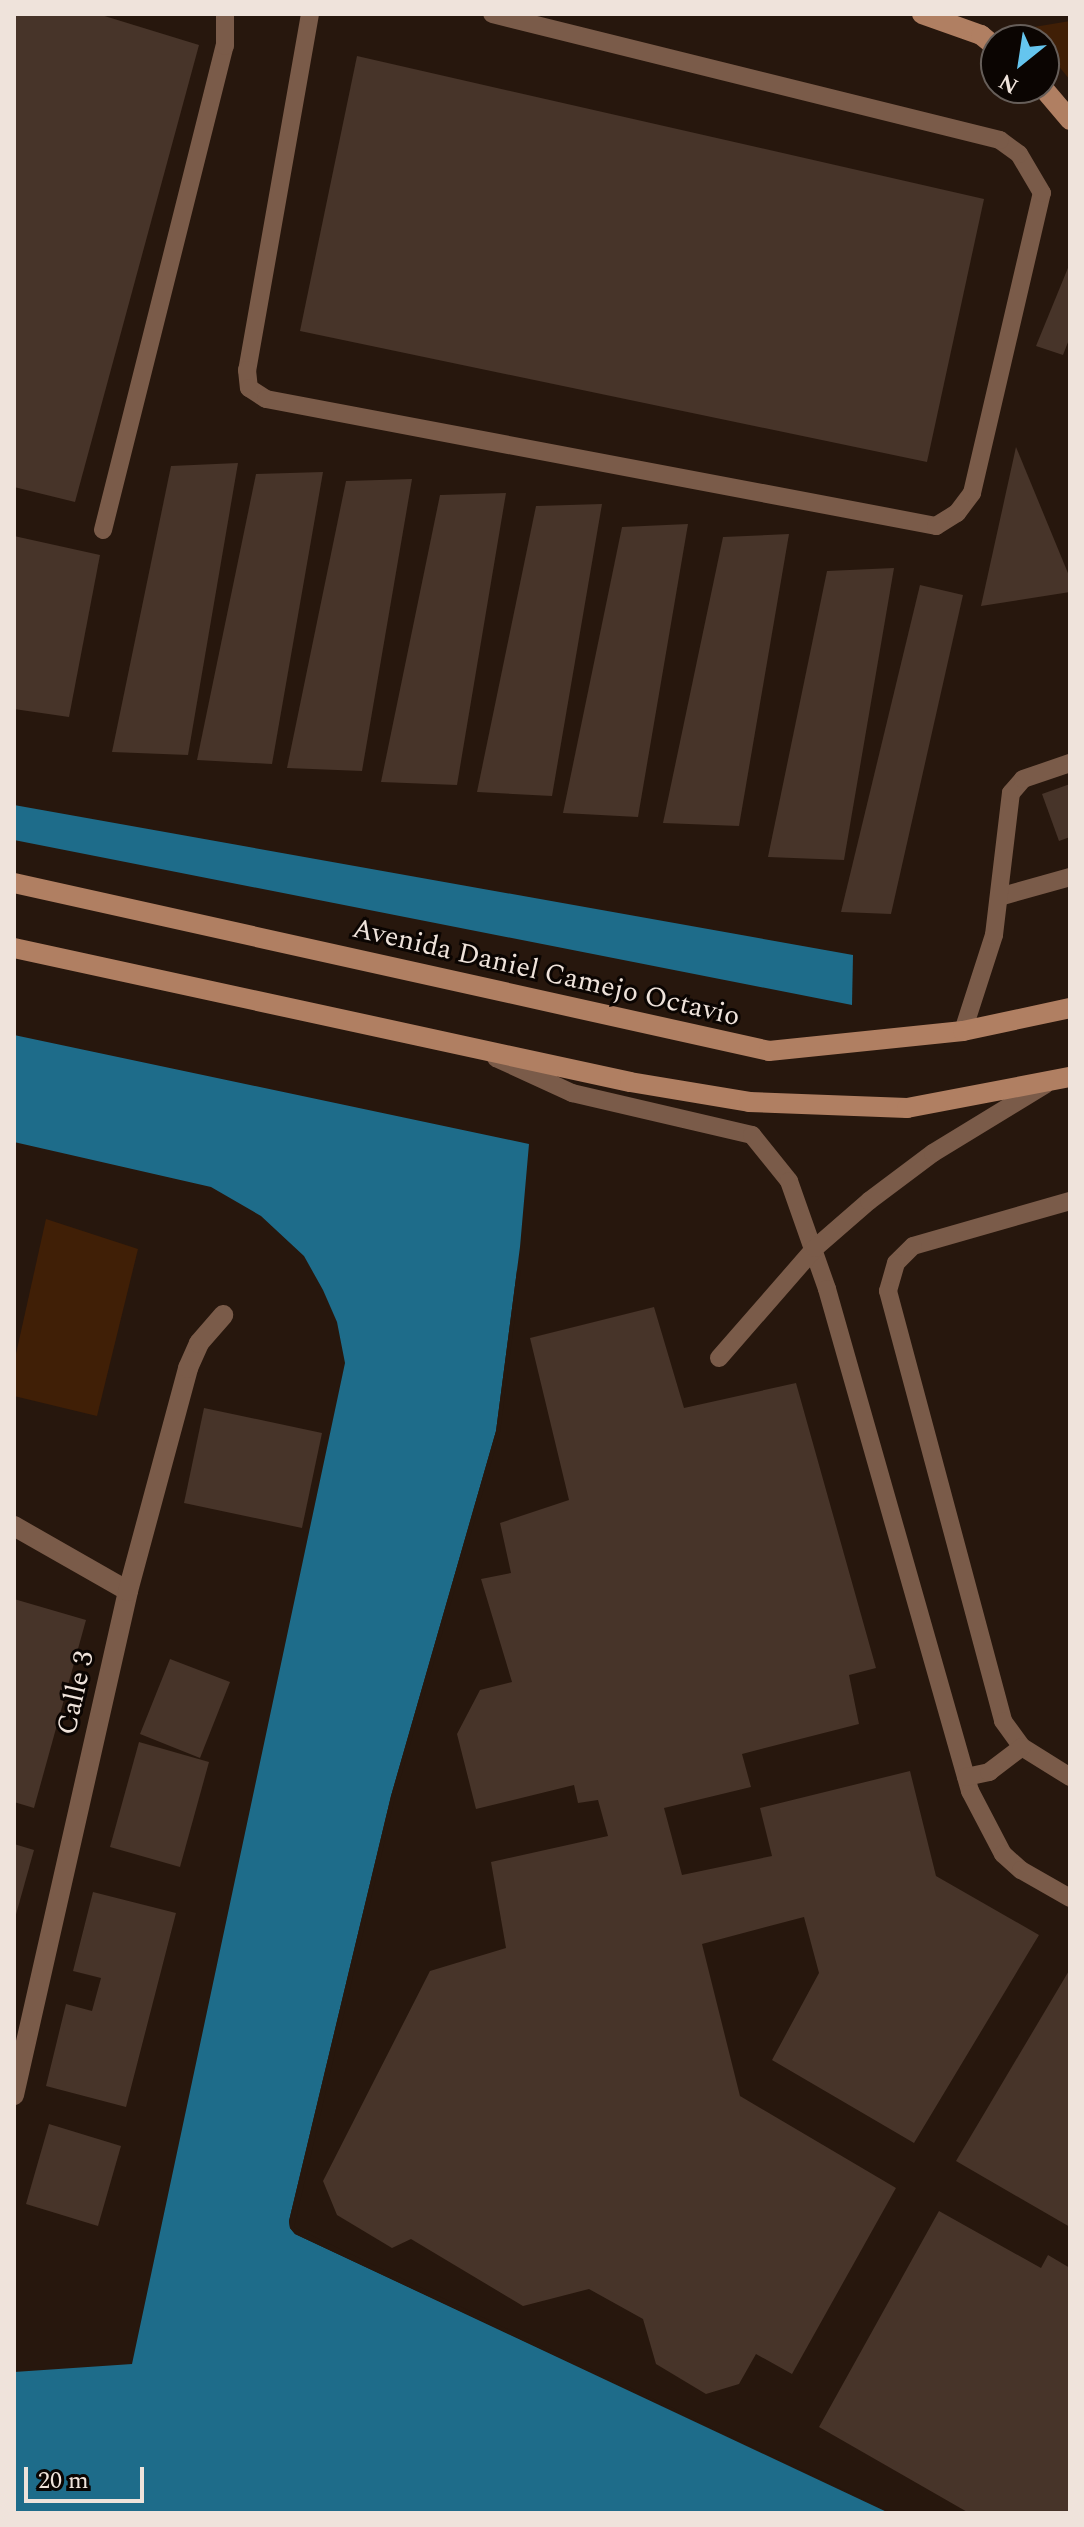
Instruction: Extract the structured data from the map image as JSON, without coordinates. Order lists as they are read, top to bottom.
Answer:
{
  "streets": {
    "main road": ["Avenida Daniel Camejo Octavio"],
    "street": ["Calle 3"]
  },
  "scale_bar": "20 m",
  "north": "bottom left"
}
